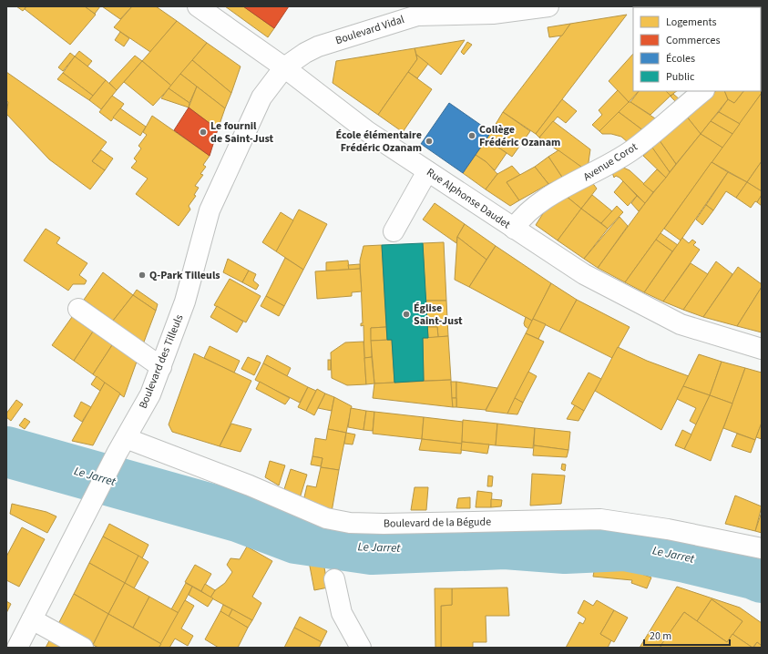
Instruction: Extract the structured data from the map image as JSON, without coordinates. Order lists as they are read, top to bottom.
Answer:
{
  "streets": {
    "street": [
      "Boulevard Vidal",
      "Avenue Corot",
      "Rue Alphonse Daudet",
      "Boulevard des Tilleuls",
      "Boulevard de la Bégude"
    ]
  },
  "crossings": [
    ["Boulevard Vidal", "Rue Alphonse Daudet"],
    ["Boulevard Vidal", "Boulevard des Tilleuls"],
    ["Avenue Corot", "Rue Alphonse Daudet"],
    ["Rue Alphonse Daudet", "Boulevard des Tilleuls"],
    ["Boulevard des Tilleuls", "Boulevard de la Bégude"]
  ],
  "water": ["Le Jarret"],
  "places": [
    "Le fournil de Saint-Just",
    "Collège Frédéric Ozanam",
    "École élémentaire Frédéric Ozanam",
    "Q-Park Tilleuls",
    "Église Saint-Just"
  ],
  "legend": [
    "Logements",
    "Commerces",
    "Écoles",
    "Public"
  ],
  "scale_bar": "20 m"
}
